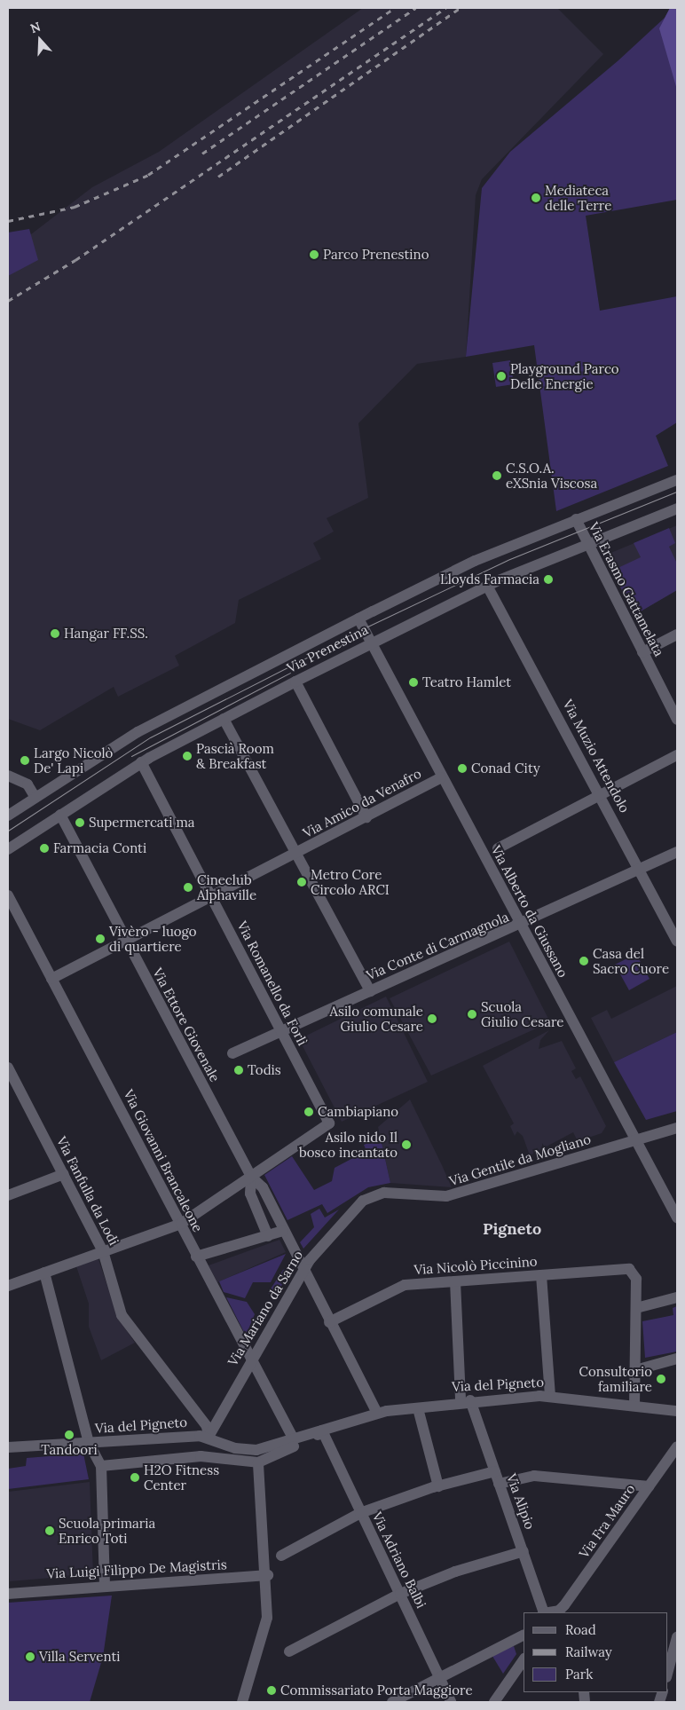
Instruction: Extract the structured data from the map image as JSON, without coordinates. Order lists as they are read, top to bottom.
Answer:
{
  "streets": {
    "street": [
      "Via Erasmo Gattamelata",
      "Via Prenestina",
      "Via Muzio Attendolo",
      "Via Amico da Venafro",
      "Via Alberto da Giussano",
      "Via Conte di Carmagnola",
      "Via Romanello da Forlì",
      "Via Ettore Giovenale",
      "Via Gentile da Mogliano",
      "Via Giovanni Brancaleone",
      "Via Fanfulla da Lodi",
      "Via Nicolò Piccinino",
      "Via Mariano da Sarno",
      "Via del Pigneto",
      "Via Alipio",
      "Via Fra Mauro",
      "Via Adriano Balbi",
      "Via Luigi Filippo De Magistris"
    ]
  },
  "crossings": [
    ["Via Erasmo Gattamelata", "Via Prenestina"],
    ["Via Prenestina", "Via Muzio Attendolo"],
    ["Via Prenestina", "Via Alberto da Giussano"],
    ["Via Prenestina", "Via Romanello da Forlì"],
    ["Via Prenestina", "Via Ettore Giovenale"],
    ["Via Muzio Attendolo", "Via Conte di Carmagnola"],
    ["Via Amico da Venafro", "Via Alberto da Giussano"],
    ["Via Amico da Venafro", "Via Romanello da Forlì"],
    ["Via Amico da Venafro", "Via Ettore Giovenale"],
    ["Via Amico da Venafro", "Via Giovanni Brancaleone"],
    ["Via Alberto da Giussano", "Via Conte di Carmagnola"],
    ["Via Alberto da Giussano", "Via Gentile da Mogliano"],
    ["Via Conte di Carmagnola", "Via Romanello da Forlì"],
    ["Via Romanello da Forlì", "Via Ettore Giovenale"],
    ["Via Ettore Giovenale", "Via Nicolò Piccinino"],
    ["Via Ettore Giovenale", "Via Mariano da Sarno"],
    ["Via Ettore Giovenale", "Via del Pigneto"],
    ["Via Gentile da Mogliano", "Via Mariano da Sarno"],
    ["Via Giovanni Brancaleone", "Via Mariano da Sarno"],
    ["Via Giovanni Brancaleone", "Via del Pigneto"],
    ["Via Fanfulla da Lodi", "Via Mariano da Sarno"],
    ["Via Fanfulla da Lodi", "Via del Pigneto"],
    ["Via Nicolò Piccinino", "Via Alipio"],
    ["Via Mariano da Sarno", "Via del Pigneto"],
    ["Via del Pigneto", "Via Alipio"],
    ["Via del Pigneto", "Via Adriano Balbi"]
  ],
  "districts": ["Pigneto"],
  "places": [
    "Mediateca delle Terre",
    "Parco Prenestino",
    "Playground Parco Delle Energie",
    "C.S.O.A. eXSnia Viscosa",
    "Lloyds Farmacia",
    "Hangar FF.SS.",
    "Teatro Hamlet",
    "Pascià Room & Breakfast",
    "Largo Nicolò De' Lapi",
    "Conad City",
    "Supermercati ma",
    "Farmacia Conti",
    "Metro Core Circolo ARCI",
    "Cineclub Alphaville",
    "Vivèro - luogo di quartiere",
    "Casa del Sacro Cuore",
    "Scuola Giulio Cesare",
    "Asilo comunale Giulio Cesare",
    "Todis",
    "Cambiapiano",
    "Asilo nido Il bosco incantato",
    "Consultorio familiare",
    "Tandoori",
    "H2O Fitness Center",
    "Scuola primaria Enrico Toti",
    "Villa Serventi",
    "Commissariato Porta Maggiore"
  ],
  "legend": ["Road", "Railway", "Park"],
  "north": "top"
}
